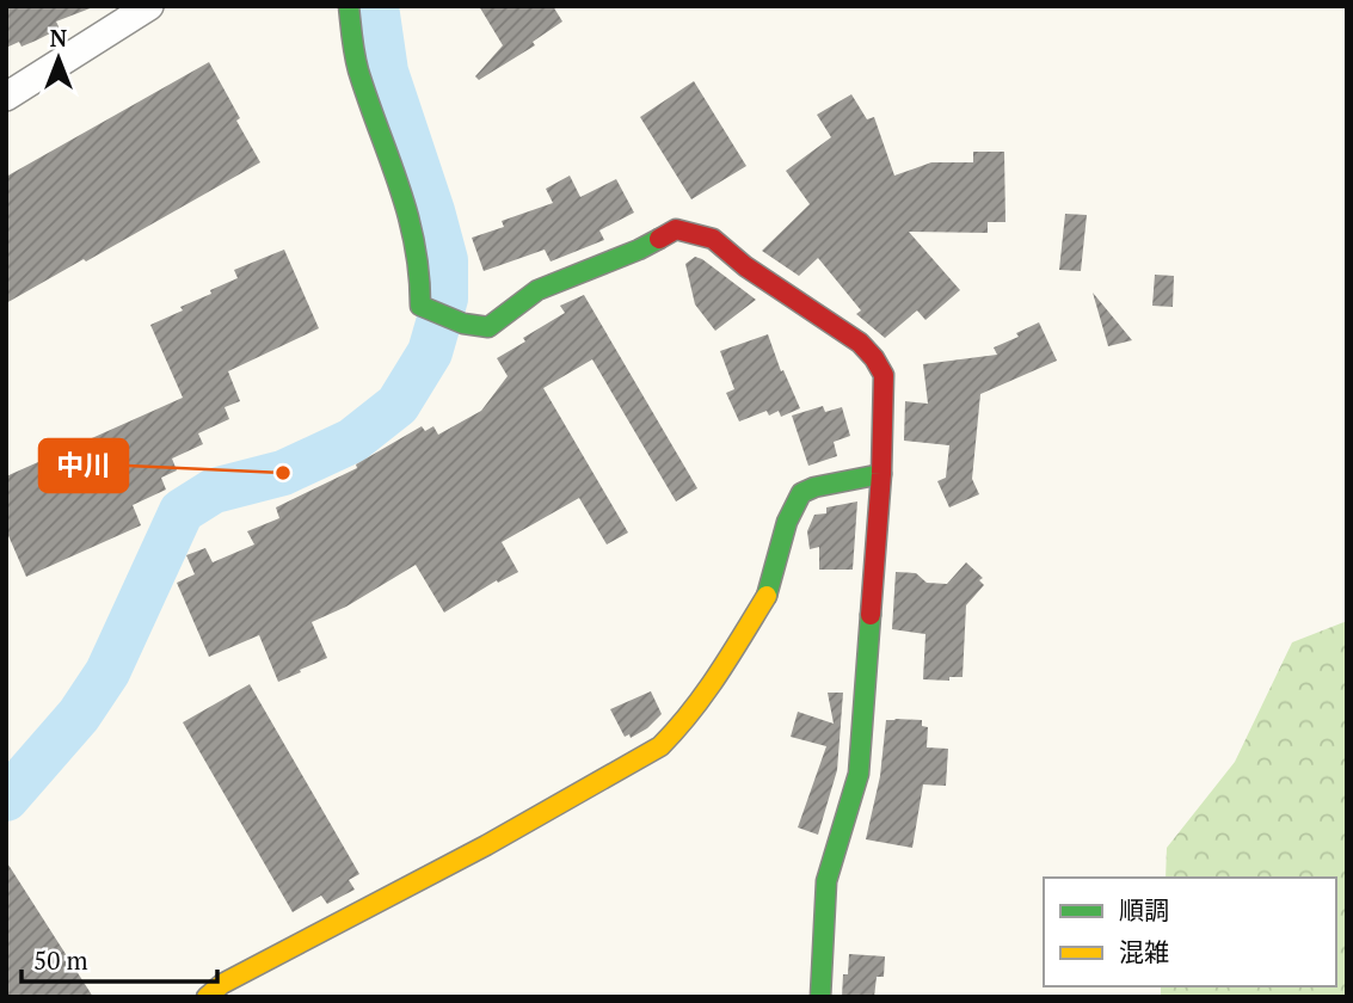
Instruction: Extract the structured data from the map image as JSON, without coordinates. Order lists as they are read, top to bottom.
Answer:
{
  "places": ["中川"],
  "legend": ["順調", "混雑"],
  "scale_bar": "50 m",
  "north": "top"
}
